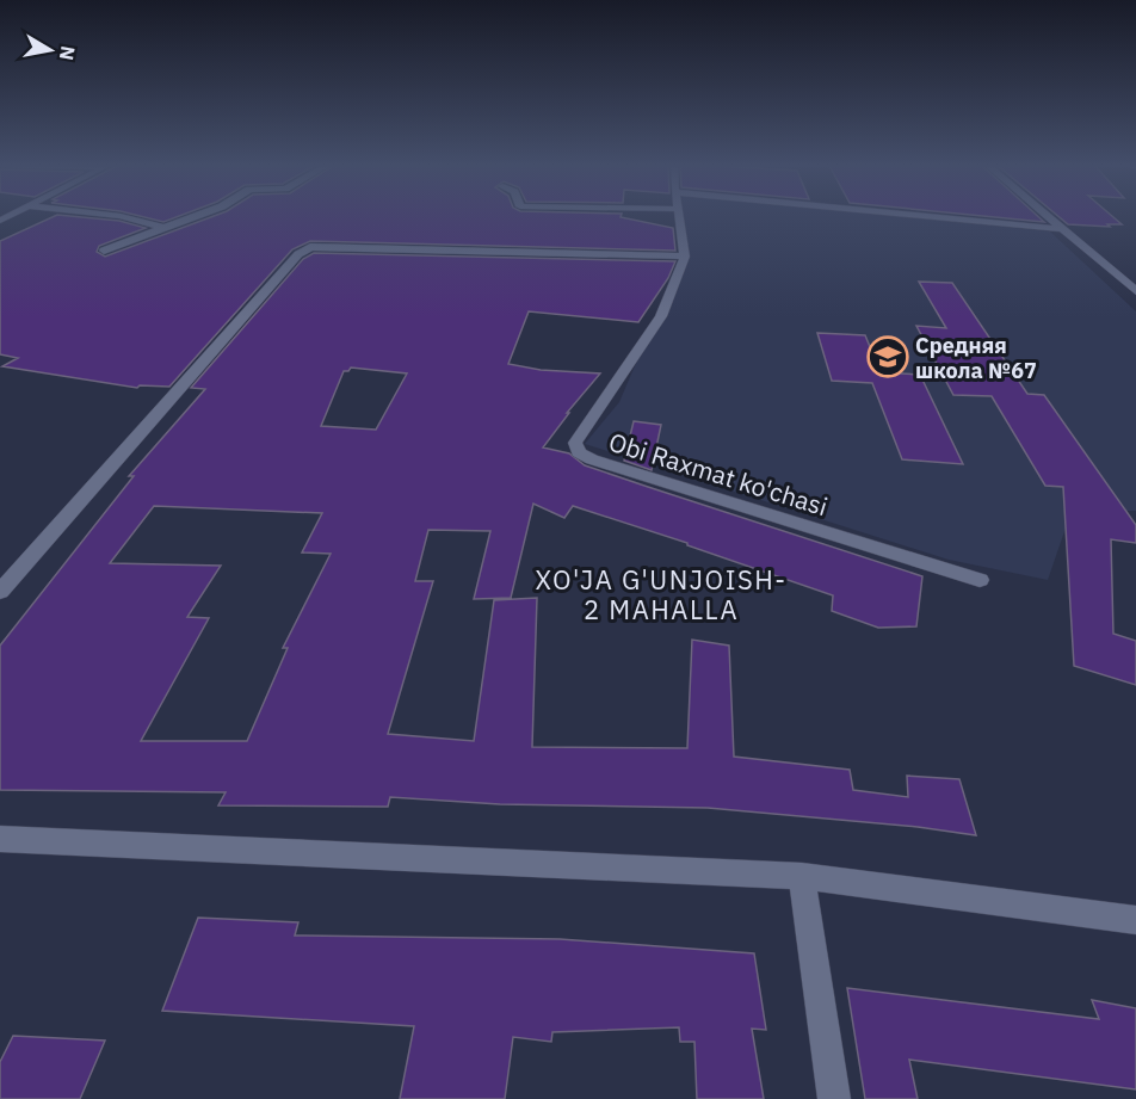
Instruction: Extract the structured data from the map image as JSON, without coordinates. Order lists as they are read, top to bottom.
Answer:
{
  "streets": {
    "street": ["Obi Raxmat ko'chasi"]
  },
  "districts": ["XO'JA G'UNJOISH- 2 MAHALLA"],
  "places": {
    "school or university": ["Средняя школа №67"]
  },
  "north": "right"
}
